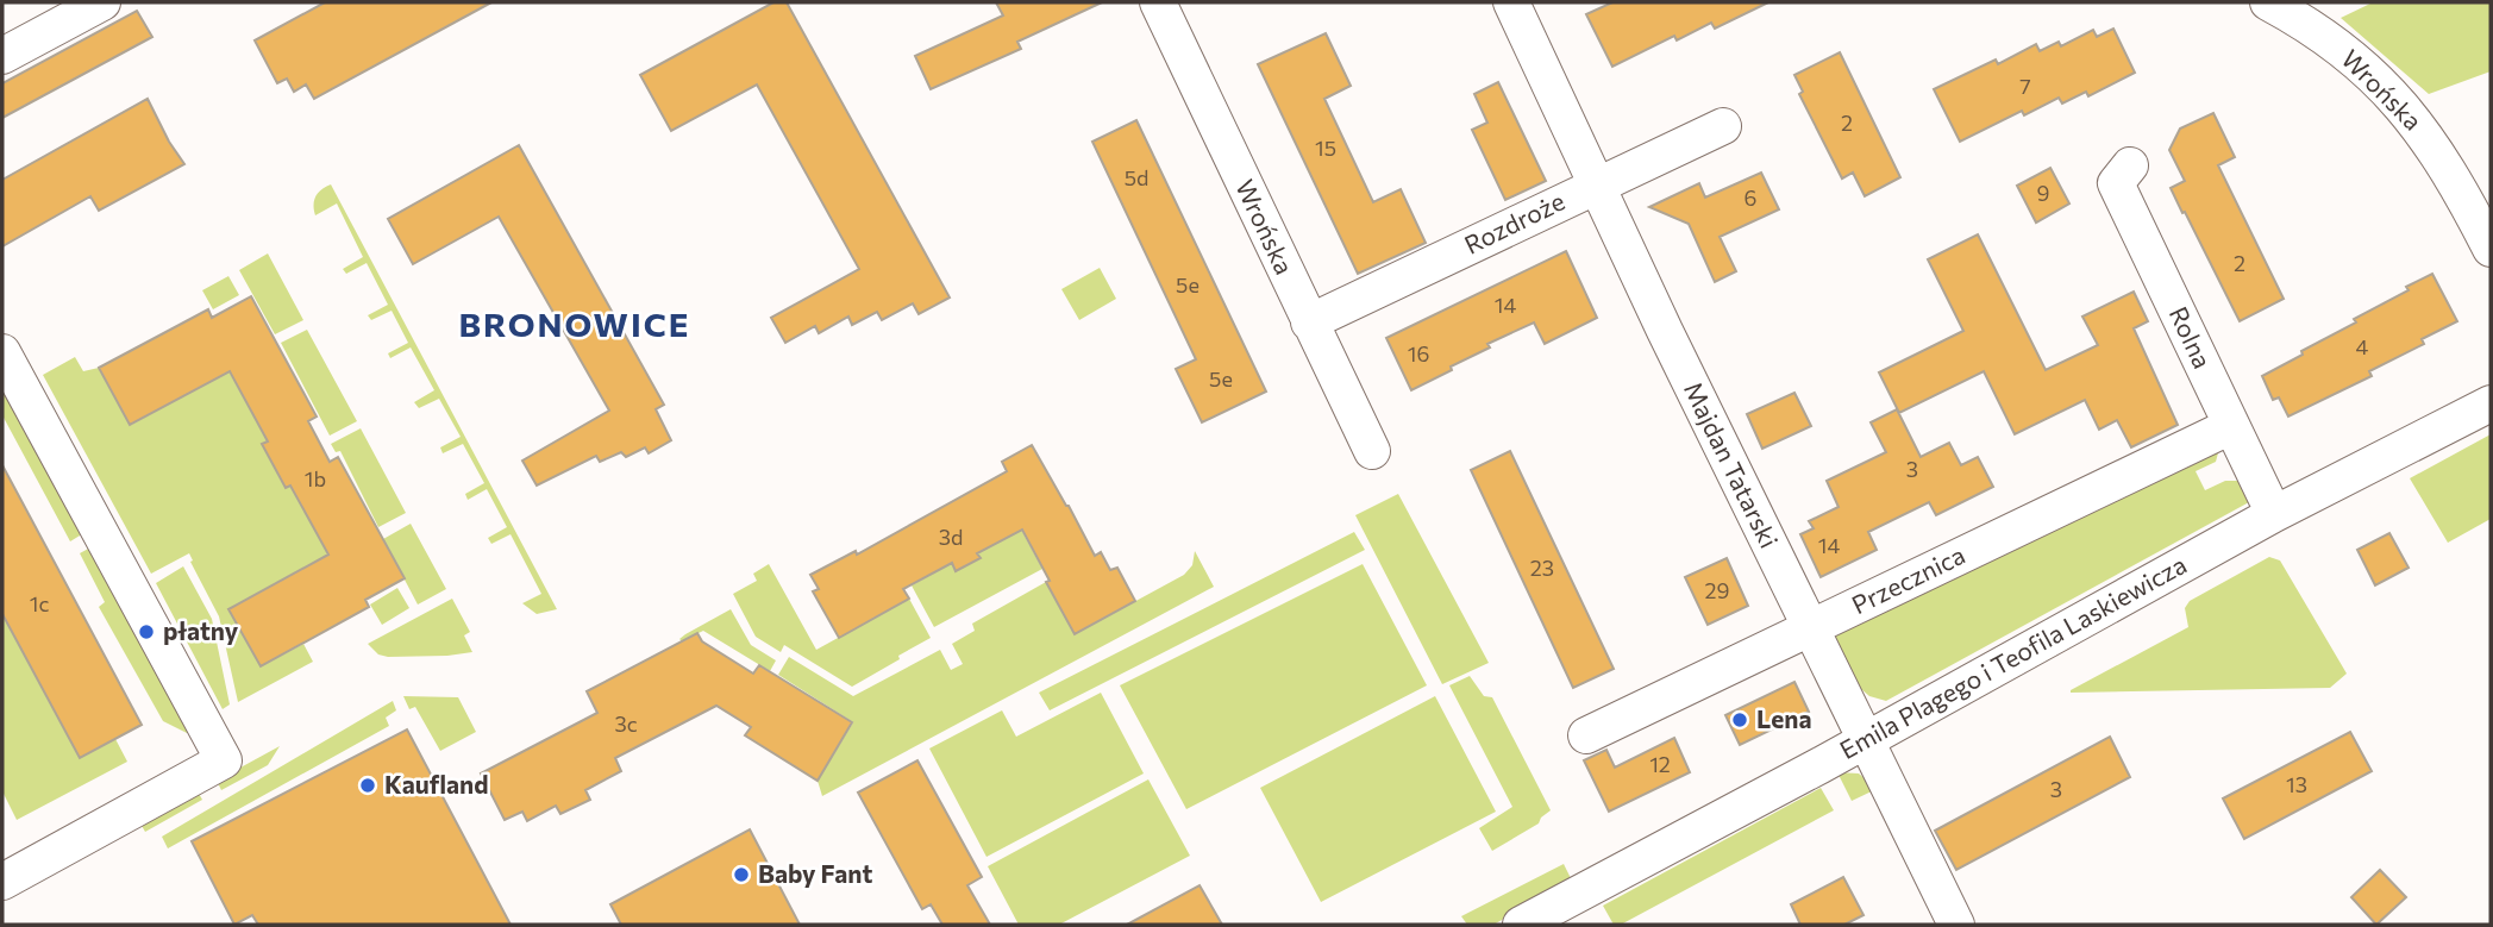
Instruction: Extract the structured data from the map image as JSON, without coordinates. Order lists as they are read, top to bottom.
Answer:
{
  "streets": {
    "street": [
      "Wrońska",
      "Rozdroże",
      "Rolna",
      "Majdan Tatarski",
      "Przecznica",
      "Emila Plagego i Teofila Laskiewicza"
    ]
  },
  "crossings": [
    ["Wrońska", "Rozdroże"],
    ["Rozdroże", "Majdan Tatarski"],
    ["Rolna", "Przecznica"],
    ["Rolna", "Emila Plagego i Teofila Laskiewicza"],
    ["Majdan Tatarski", "Przecznica"],
    ["Majdan Tatarski", "Emila Plagego i Teofila Laskiewicza"]
  ],
  "districts": ["BRONOWICE"],
  "places": [
    "płatny",
    "Lena",
    "Kaufland",
    "Baby Fant"
  ],
  "house_numbers": [
    "7",
    "2",
    "15",
    "5d",
    "9",
    "6",
    "2",
    "5e",
    "14",
    "4",
    "16",
    "5e",
    "3",
    "1b",
    "3d",
    "14",
    "23",
    "29",
    "1c",
    "3c",
    "12",
    "13",
    "3"
  ]
}
